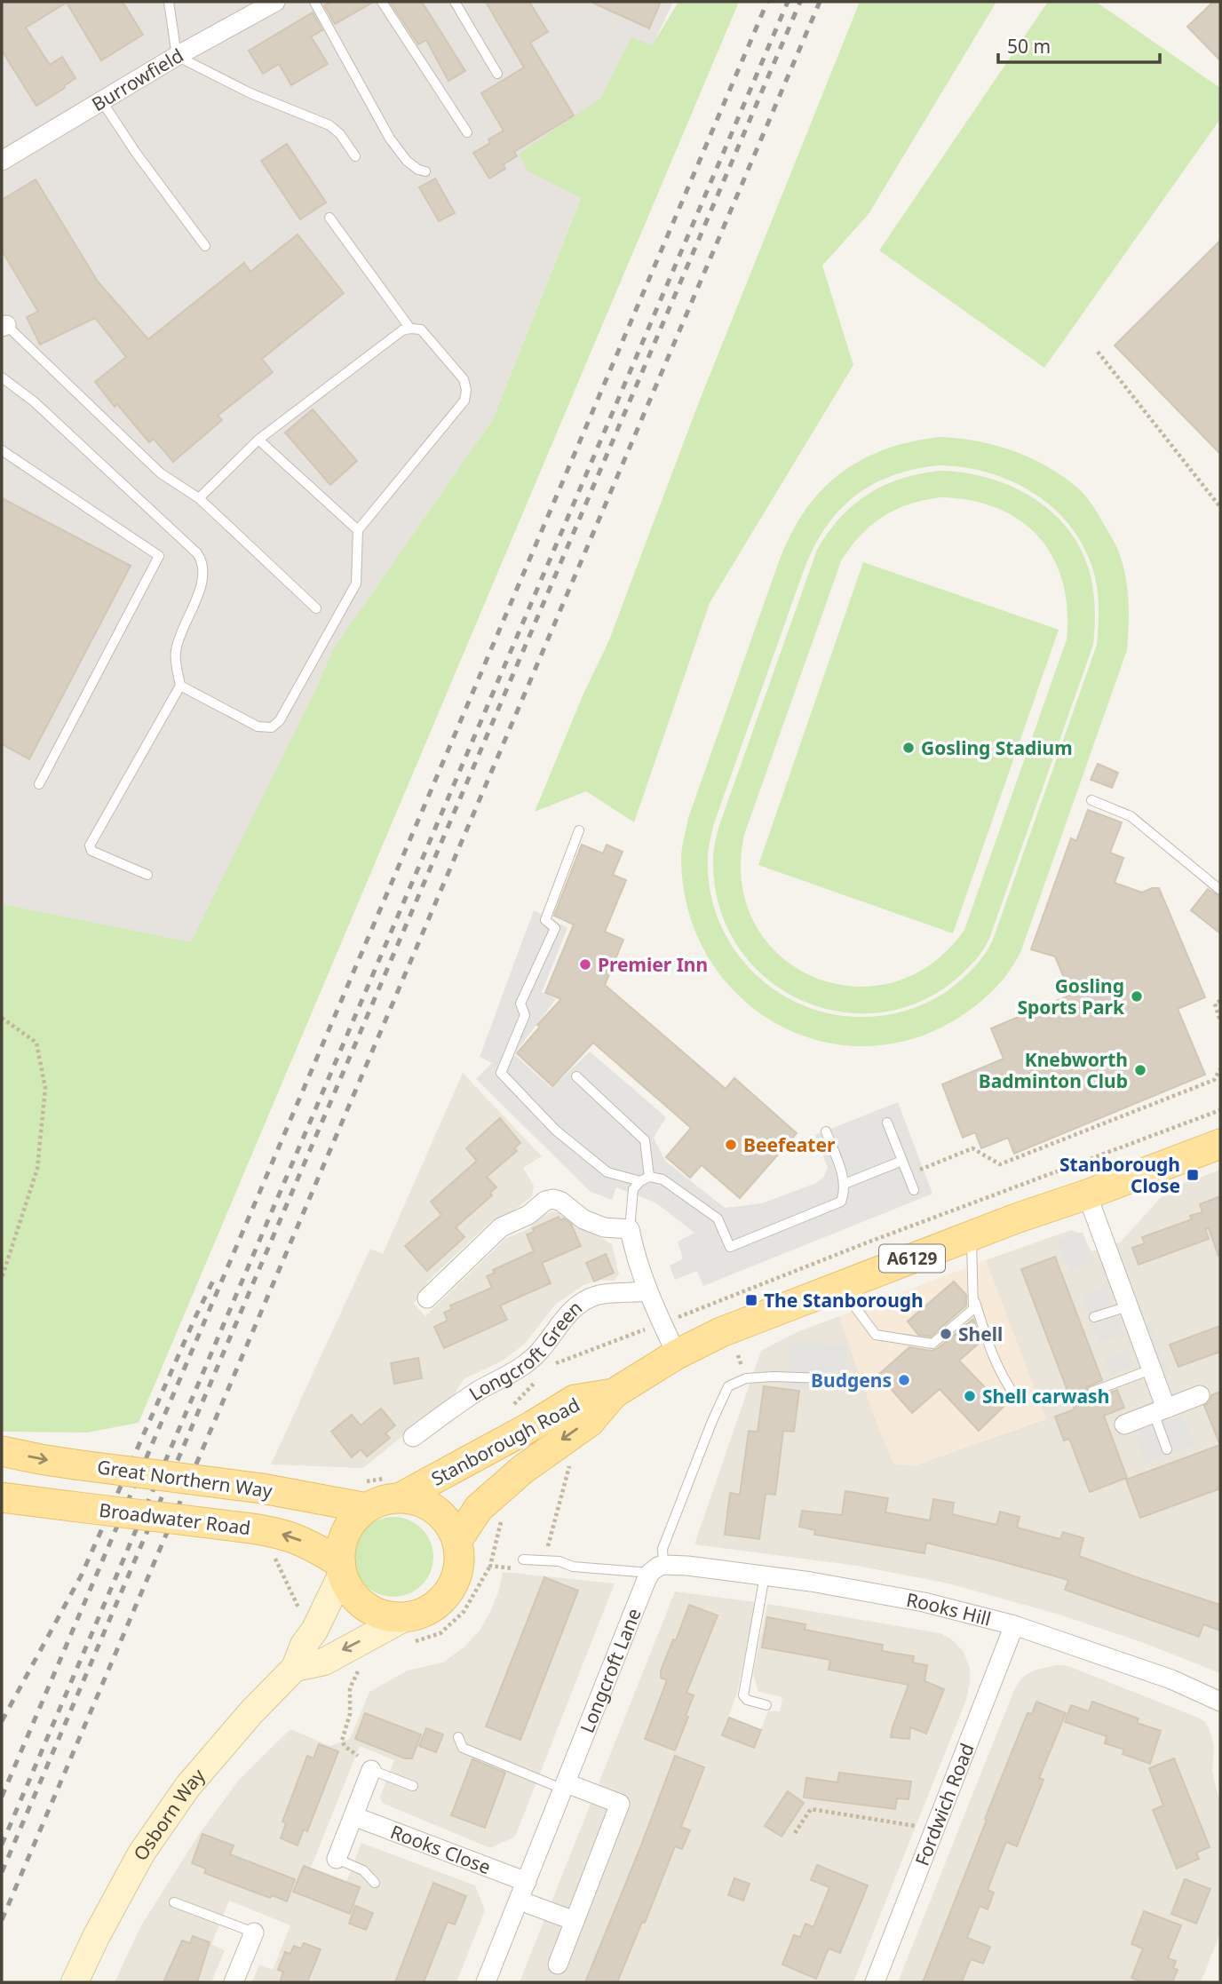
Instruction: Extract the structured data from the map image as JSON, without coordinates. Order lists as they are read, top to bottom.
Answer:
{
  "streets": {
    "main road": [
      "A6129",
      "Stanborough Road",
      "Great Northern Way",
      "Broadwater Road"
    ],
    "street": [
      "Burrowfield",
      "Longcroft Green",
      "Rooks Hill",
      "Longcroft Lane",
      "Fordwich Road",
      "Osborn Way",
      "Rooks Close"
    ]
  },
  "crossings": [
    ["Stanborough Road", "Great Northern Way"],
    ["Stanborough Road", "Broadwater Road"],
    ["Stanborough Road", "Osborn Way"],
    ["Great Northern Way", "Broadwater Road"],
    ["Great Northern Way", "Osborn Way"],
    ["Broadwater Road", "Osborn Way"],
    ["Rooks Hill", "Longcroft Lane"],
    ["Rooks Hill", "Fordwich Road"],
    ["Longcroft Lane", "Rooks Close"]
  ],
  "one_way": ["Great Northern Way", "Broadwater Road"],
  "places": {
    "other": [
      "Gosling Stadium",
      "Premier Inn",
      "Gosling Sports Park",
      "Knebworth Badminton Club",
      "Beefeater",
      "Shell",
      "Budgens",
      "Shell carwash"
    ],
    "transit": ["Stanborough Close", "The Stanborough"]
  },
  "scale_bar": "50 m"
}
